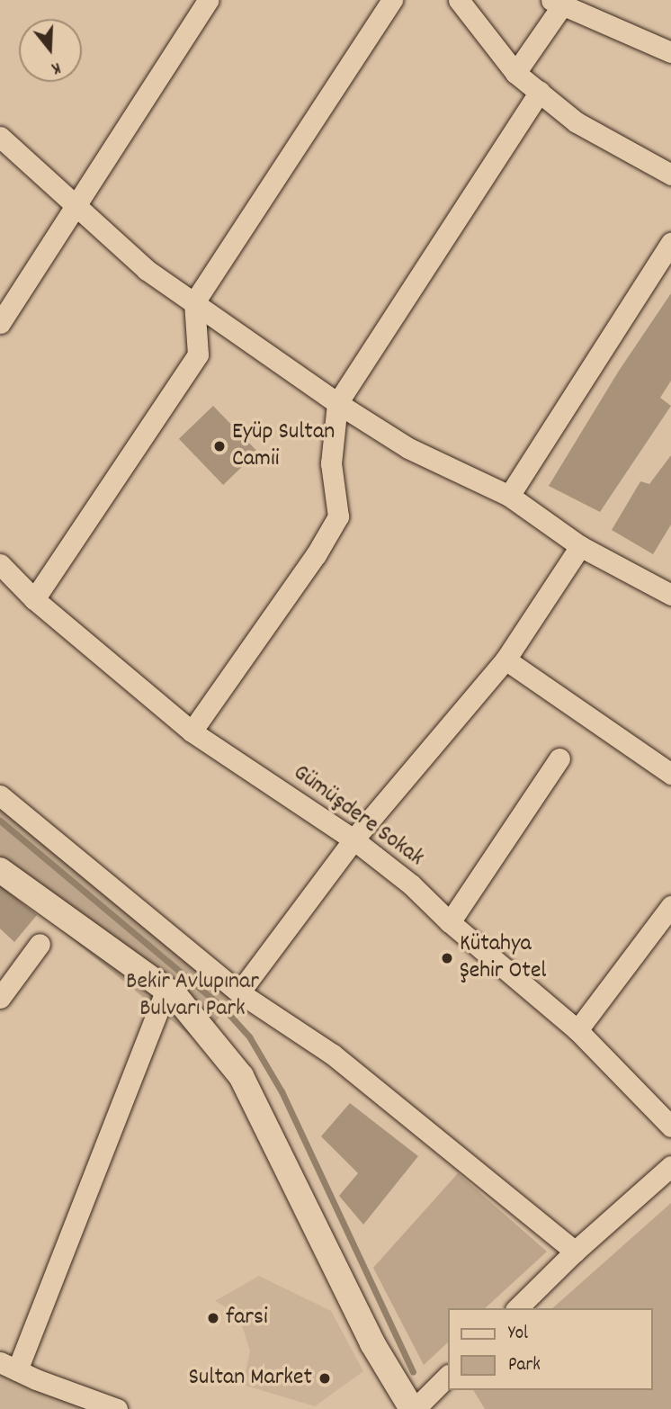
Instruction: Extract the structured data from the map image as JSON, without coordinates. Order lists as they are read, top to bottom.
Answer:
{
  "streets": {
    "street": ["Gümüşdere Sokak"]
  },
  "parks": ["Bekir Avlupınar Bulvarı Park"],
  "places": [
    "Eyüp Sultan Camii",
    "Kütahya Şehir Otel",
    "farsi",
    "Sultan Market"
  ],
  "legend": ["Yol", "Park"],
  "north": "bottom"
}
